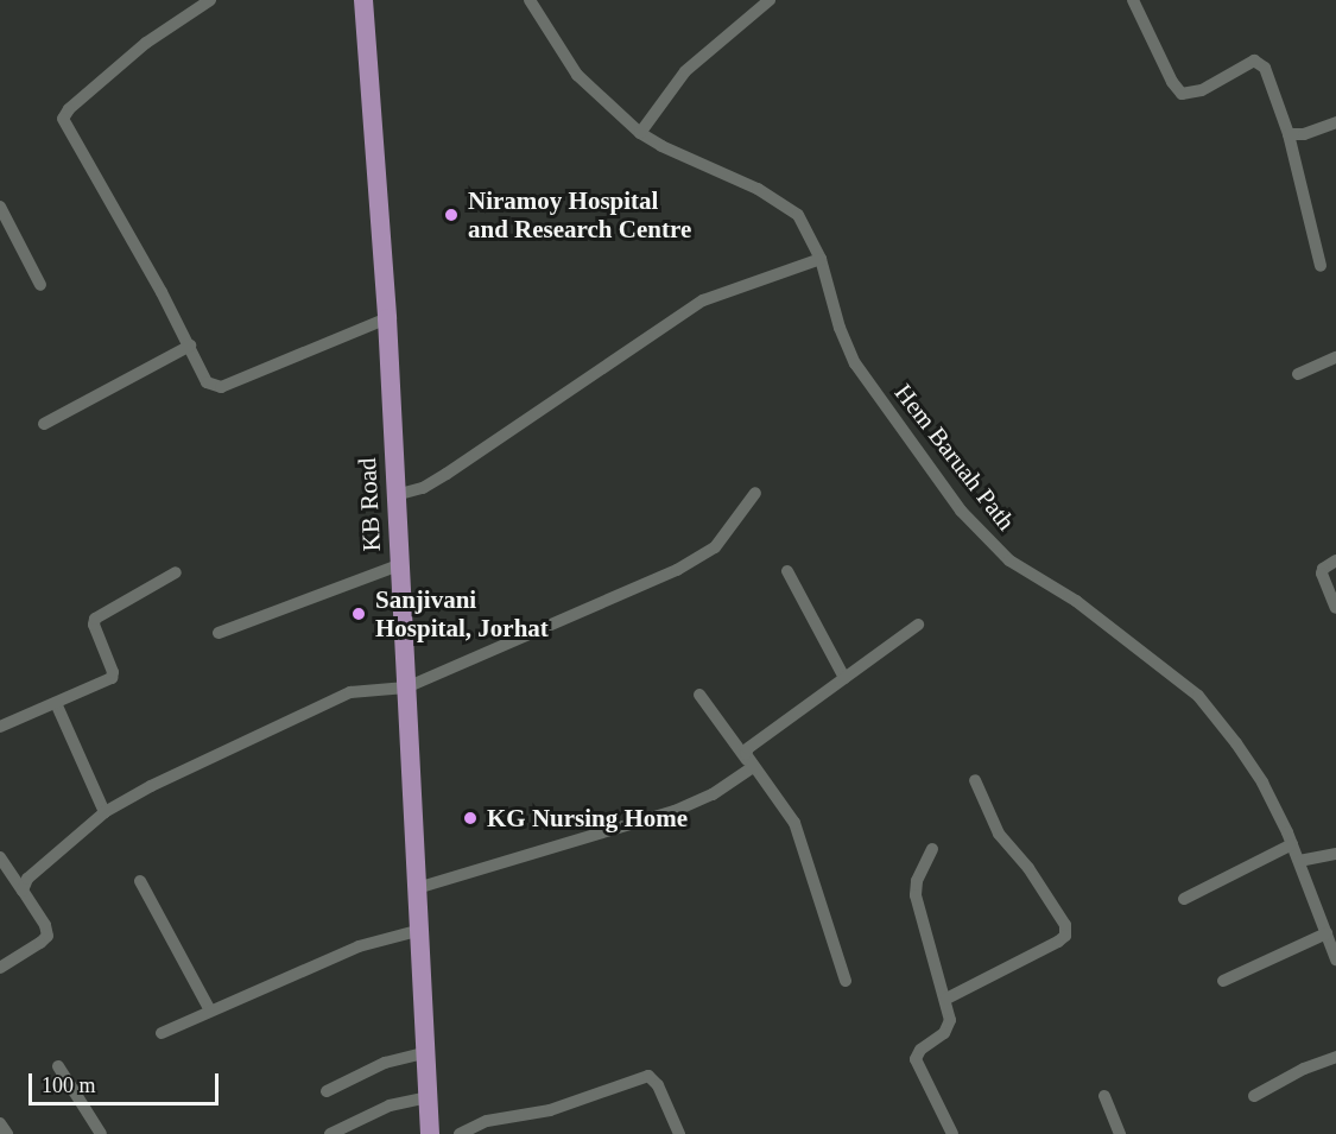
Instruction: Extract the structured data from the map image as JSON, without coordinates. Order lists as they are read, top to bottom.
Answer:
{
  "streets": {
    "main road": ["KB Road"],
    "street": ["Hem Baruah Path"]
  },
  "places": ["Niramoy Hospital and Research Centre", "Sanjivani Hospital, Jorhat", "KG Nursing Home"],
  "scale_bar": "100 m"
}
